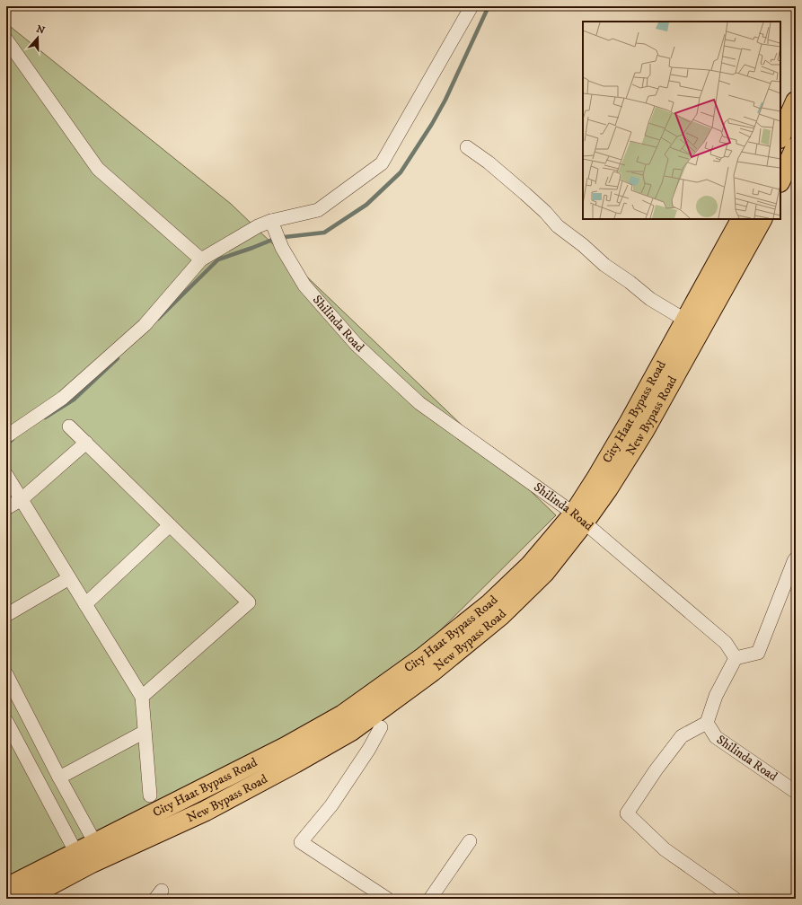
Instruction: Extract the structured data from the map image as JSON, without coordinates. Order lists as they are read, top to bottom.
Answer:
{
  "streets": {
    "main road": ["City Haat Bypass Road", "New Bypass Road"],
    "street": ["Shilinda Road"]
  },
  "crossings": [
    ["Shilinda Road", "City Haat Bypass Road"],
    ["Shilinda Road", "New Bypass Road"],
    ["City Haat Bypass Road", "New Bypass Road"]
  ],
  "north": "top"
}
